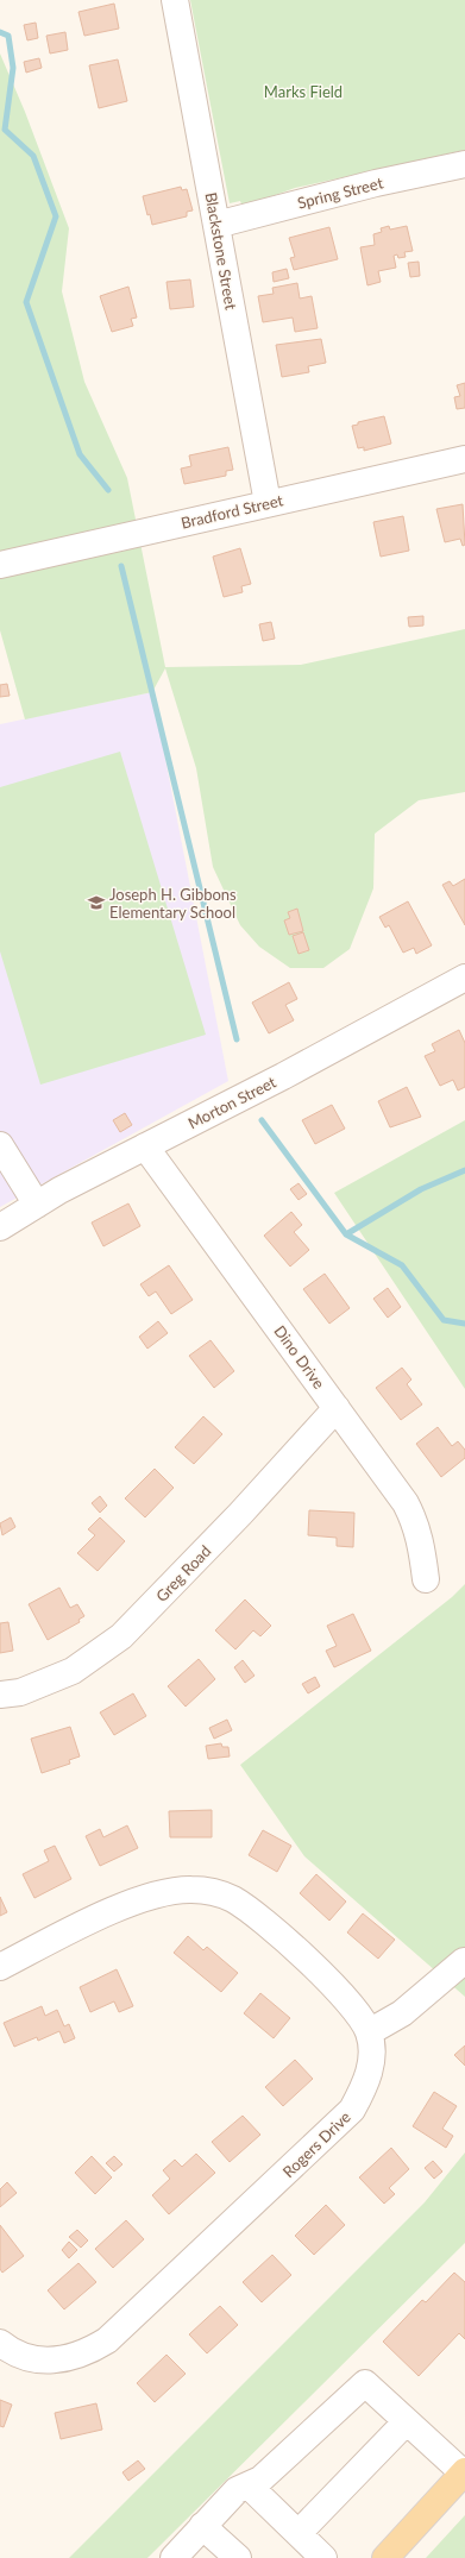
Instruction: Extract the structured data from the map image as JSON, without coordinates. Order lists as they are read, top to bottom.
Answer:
{
  "streets": {
    "street": [
      "Spring Street",
      "Blackstone Street",
      "Bradford Street",
      "Morton Street",
      "Dino Drive",
      "Greg Road",
      "Rogers Drive"
    ]
  },
  "crossings": [
    ["Spring Street", "Blackstone Street"],
    ["Blackstone Street", "Bradford Street"],
    ["Morton Street", "Dino Drive"],
    ["Dino Drive", "Greg Road"]
  ],
  "parks": ["Marks Field"],
  "places": {
    "school or university": ["Joseph H. Gibbons Elementary School"]
  }
}
